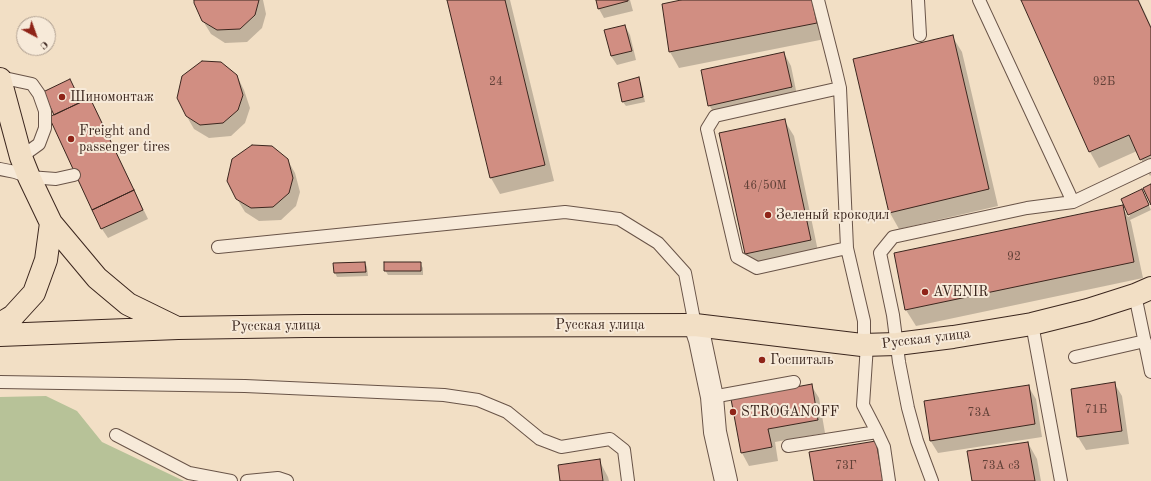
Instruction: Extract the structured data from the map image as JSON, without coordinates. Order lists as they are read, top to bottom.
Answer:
{
  "streets": {
    "main road": ["Русская улица"]
  },
  "places": [
    "Шиномонтаж",
    "Freight and passenger tires",
    "Зеленый крокодил",
    "AVENIR",
    "Госпиталь",
    "STROGANOFF"
  ],
  "house_numbers": [
    "24",
    "92Б",
    "46/50М",
    "92",
    "71Б",
    "73А",
    "73Г",
    "73А с3"
  ],
  "north": "bottom right"
}
